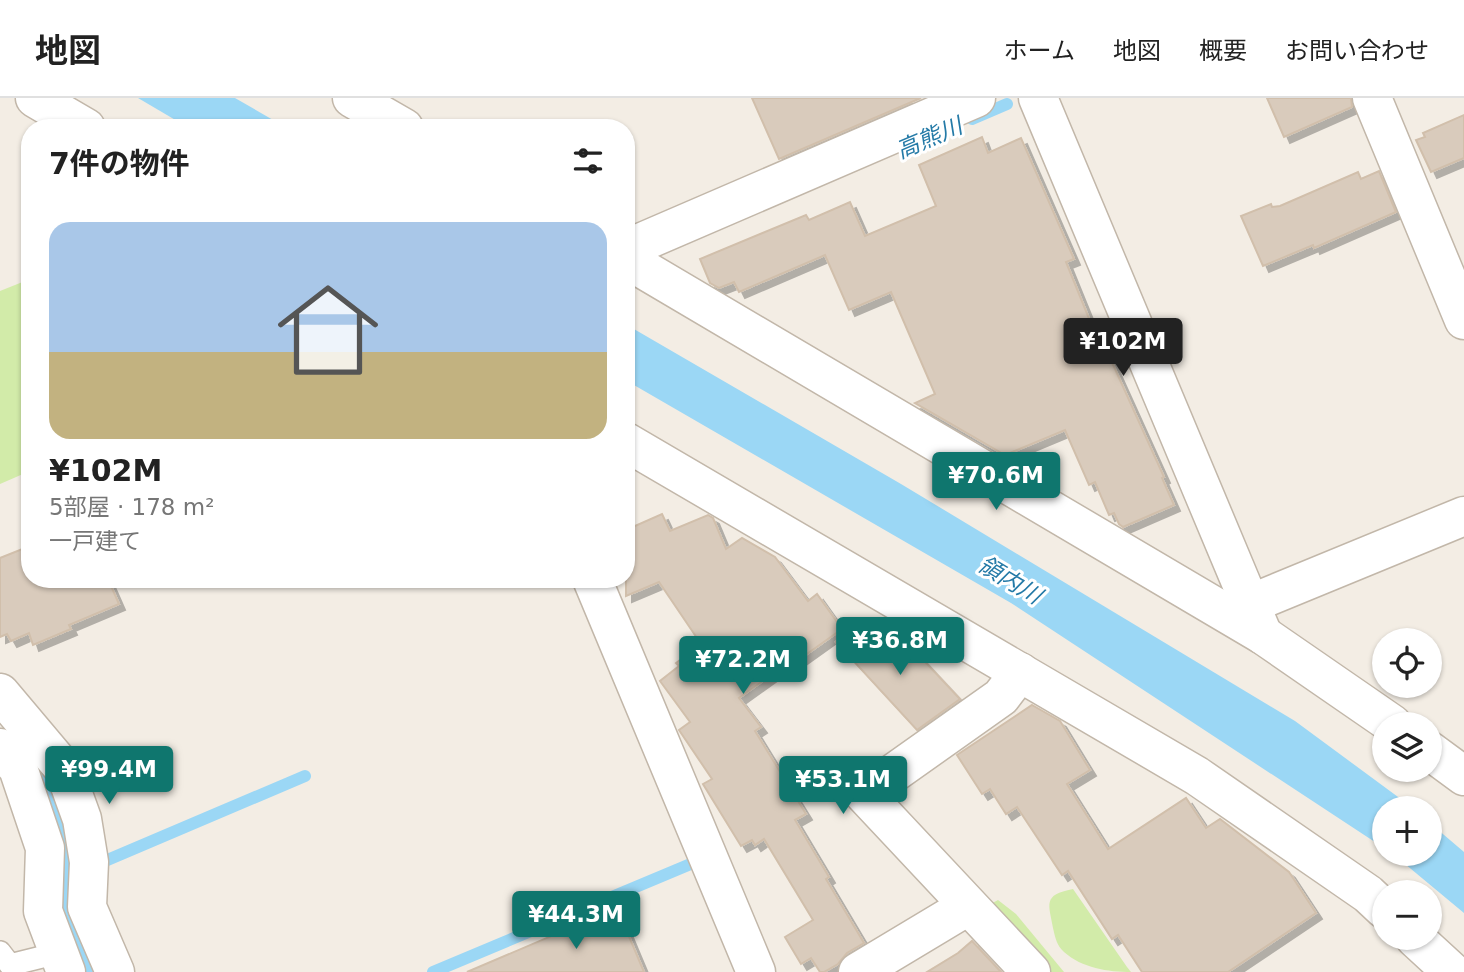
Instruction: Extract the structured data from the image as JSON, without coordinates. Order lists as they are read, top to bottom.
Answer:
{
  "water": ["高熊川", "領内川"],
  "page": {
    "header": "地図",
    "nav": [
      "ホーム",
      "地図",
      "概要",
      "お問い合わせ"
    ],
    "heading": "7件の物件",
    "list": [
      {
        "name": "¥102M",
        "note": "5部屋 · 178 m² · 一戸建て"
      }
    ],
    "price": [
      "¥102M",
      "¥70.6M",
      "¥36.8M",
      "¥72.2M",
      "¥99.4M",
      "¥53.1M",
      "¥44.3M"
    ],
    "map_buttons": ["+", "−"]
  }
}
